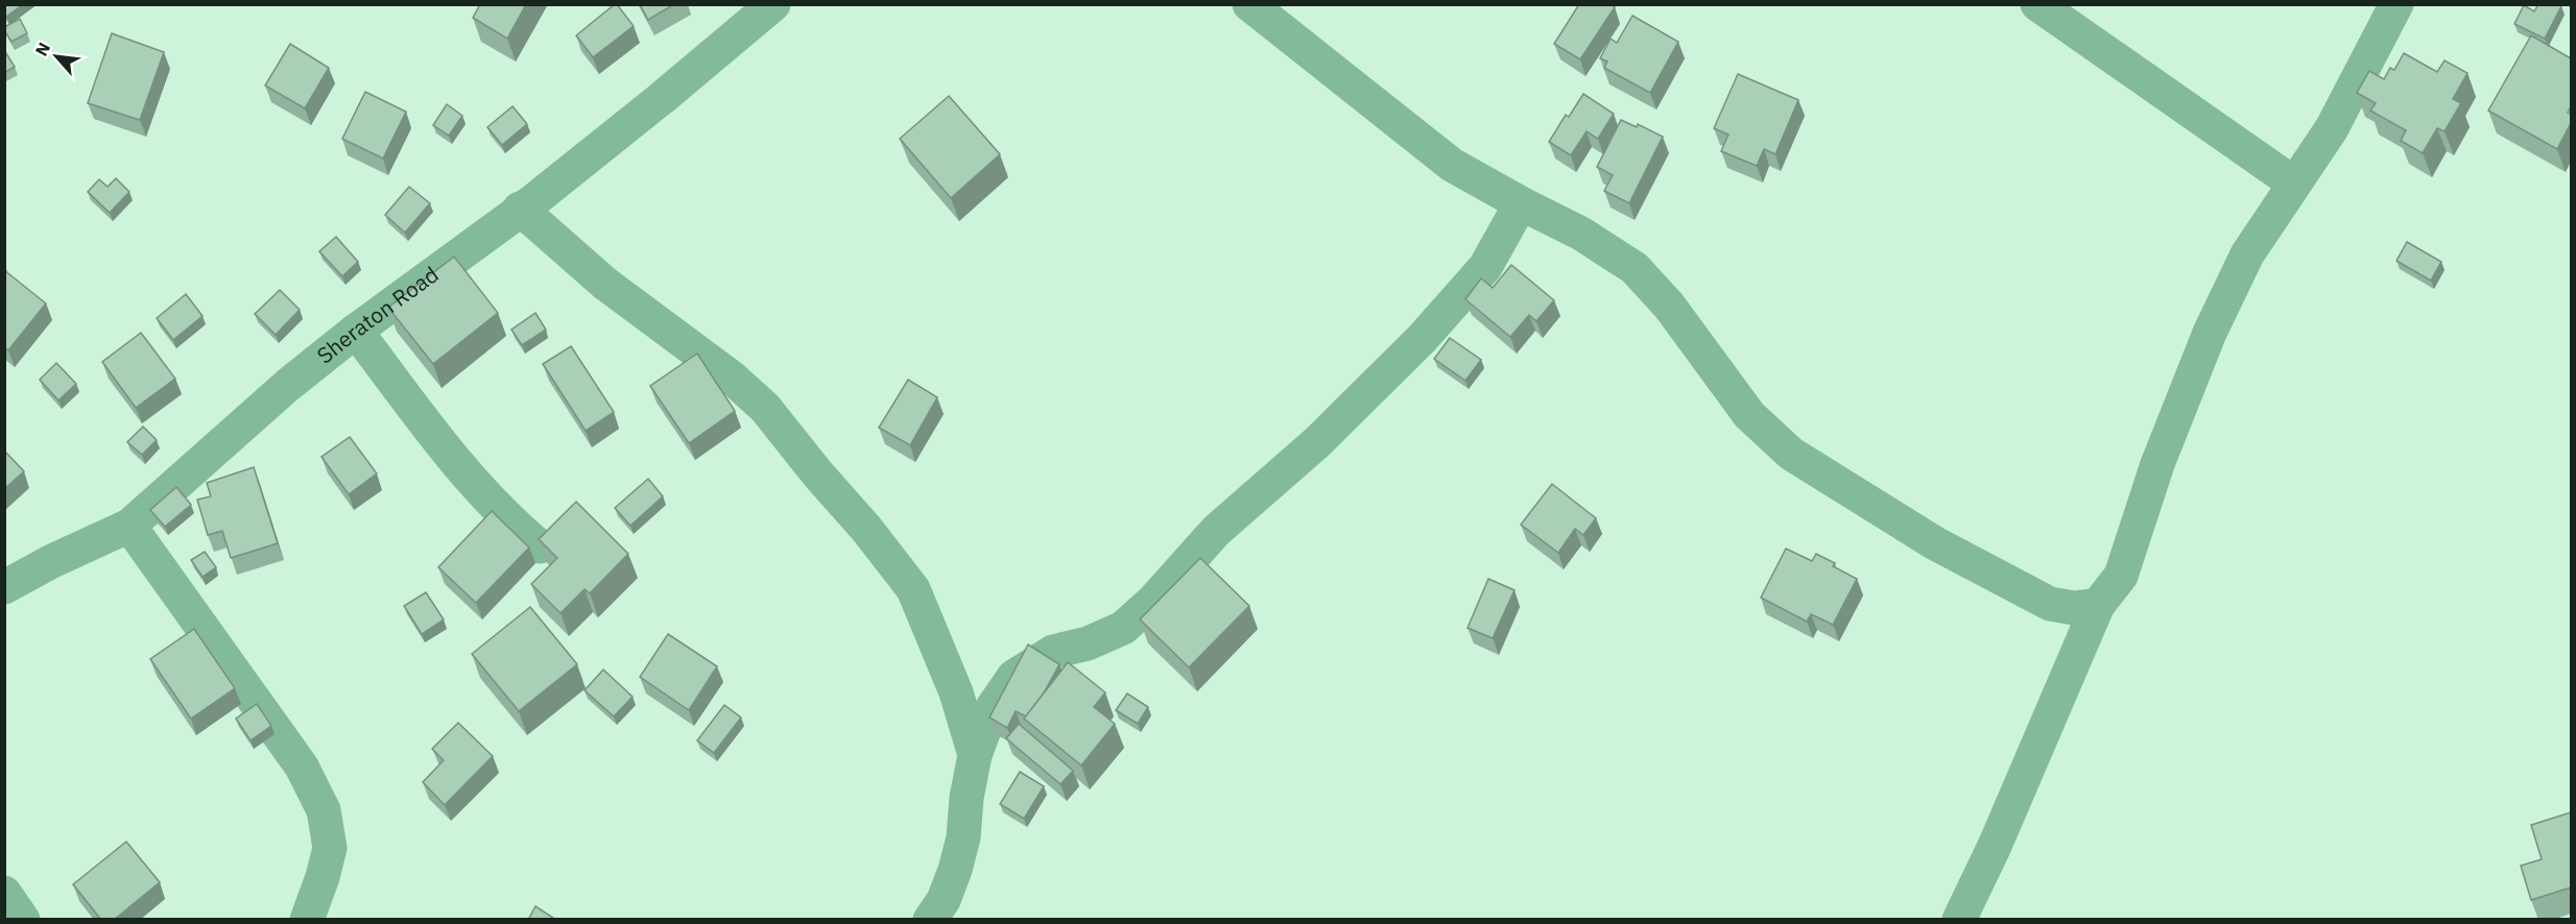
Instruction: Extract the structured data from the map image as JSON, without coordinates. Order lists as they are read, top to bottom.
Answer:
{
  "streets": {
    "street": ["Sheraton Road"]
  },
  "north": "top left"
}
